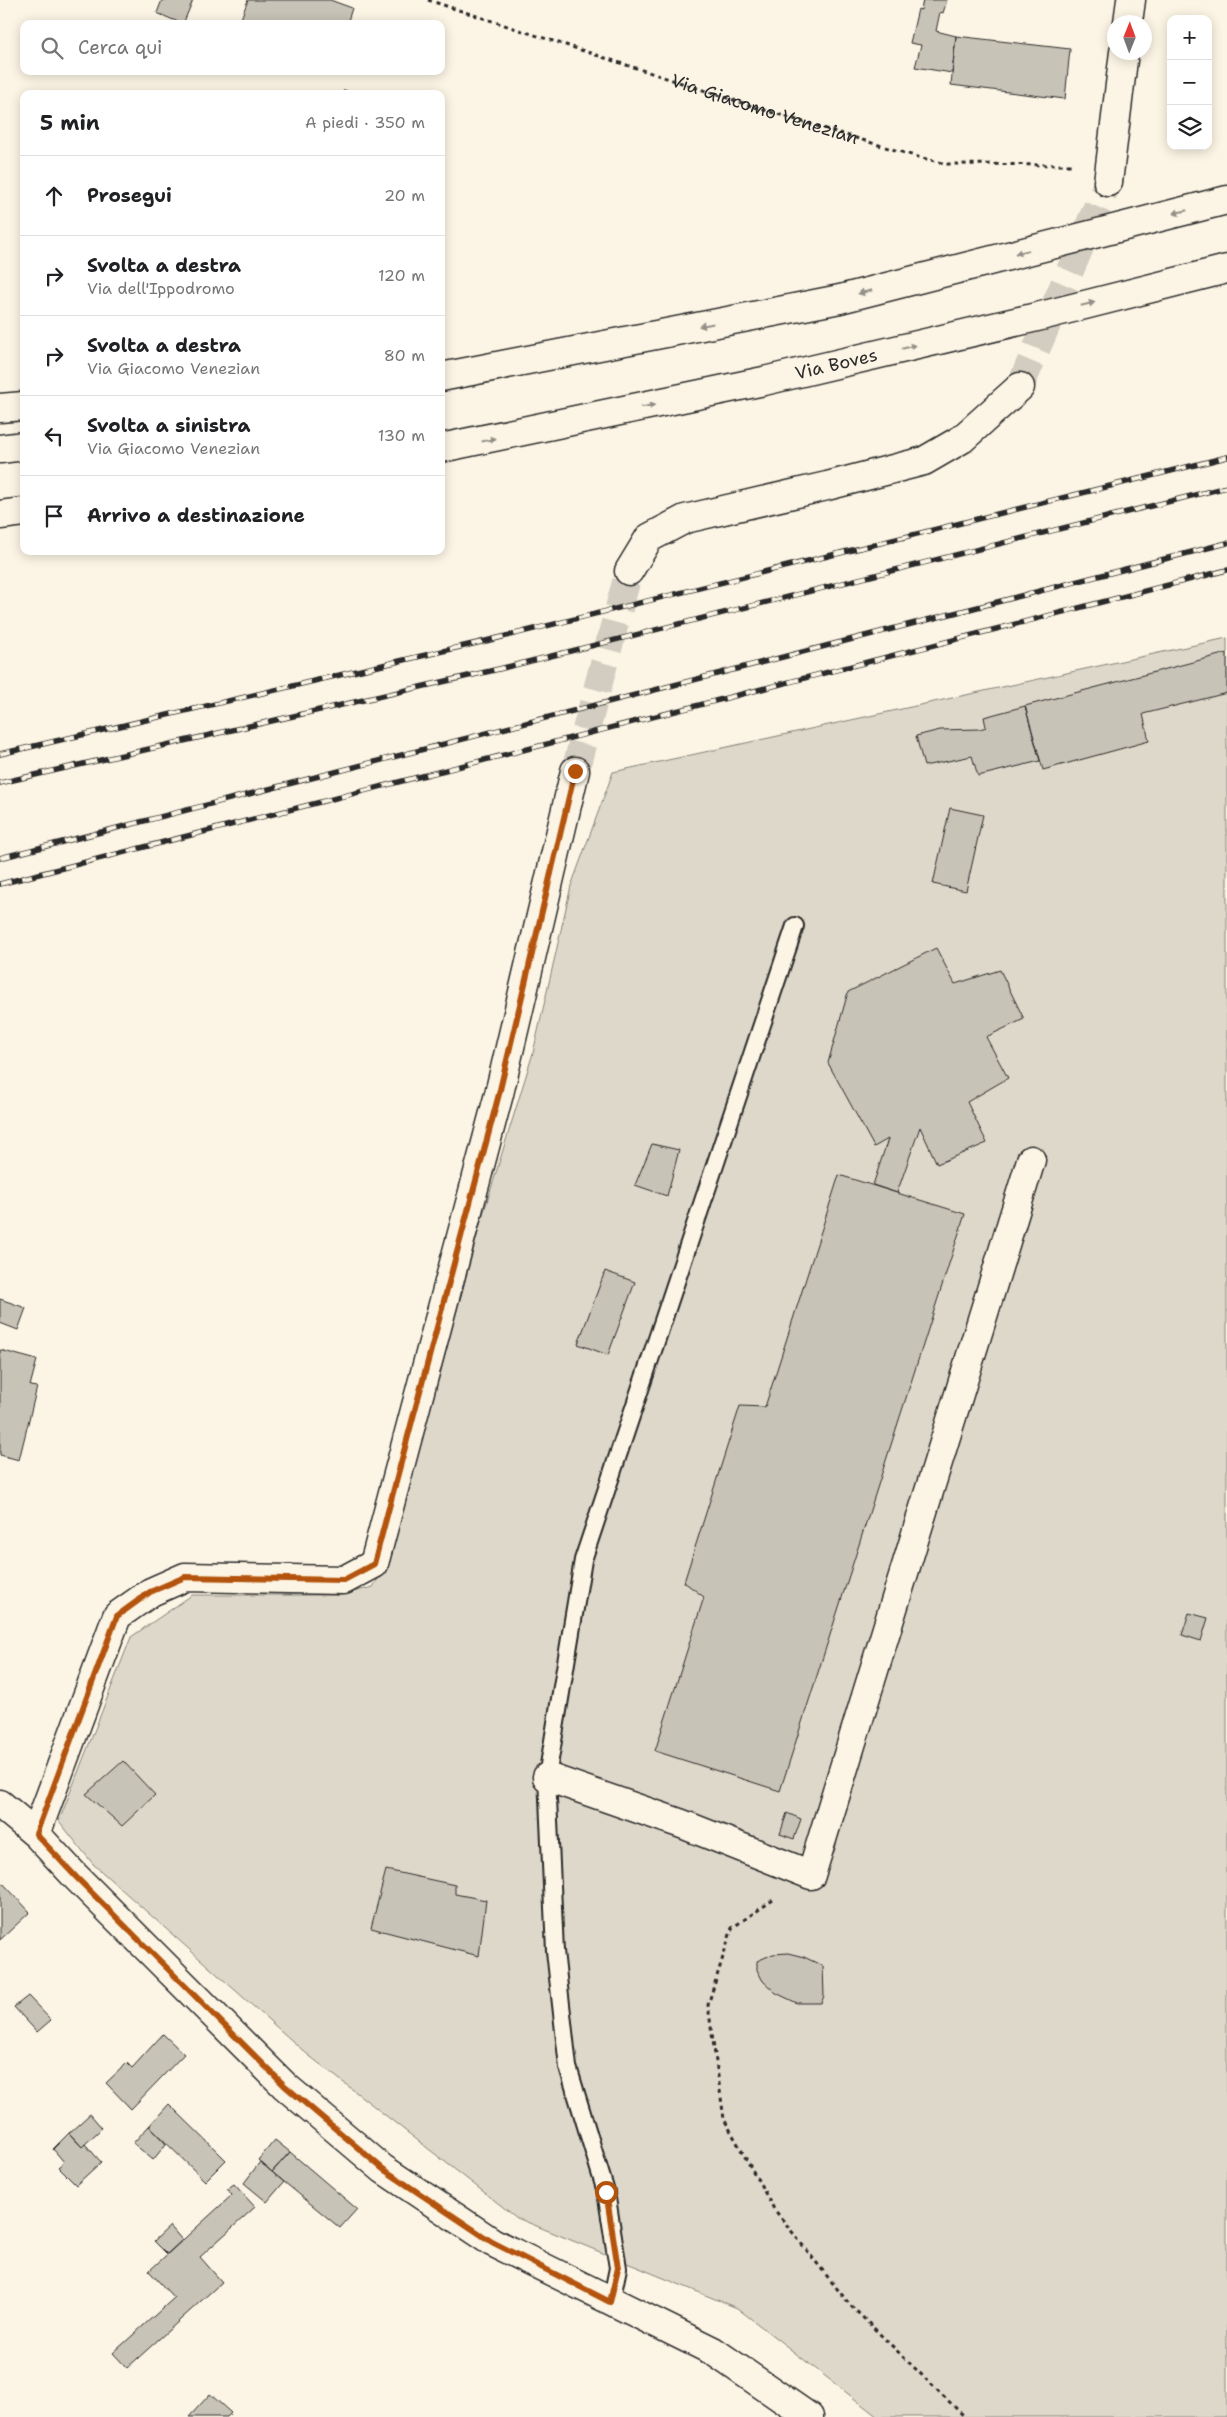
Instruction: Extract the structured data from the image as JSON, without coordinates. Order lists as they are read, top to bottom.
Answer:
{
  "streets": {
    "main road": ["Via Boves"],
    "path": ["Via Giacomo Venezian"]
  },
  "north": "top",
  "page": {
    "map_buttons": ["+", "−"],
    "search": "Cerca qui",
    "heading": ["5 min", "A piedi · 350 m"],
    "list": [
      ["Prosegui", "20 m"],
      ["Svolta a destra", "Via dell'Ippodromo", "120 m"],
      ["Svolta a destra", "Via Giacomo Venezian", "80 m"],
      ["Svolta a sinistra", "Via Giacomo Venezian", "130 m"],
      "Arrivo a destinazione"
    ]
  }
}
